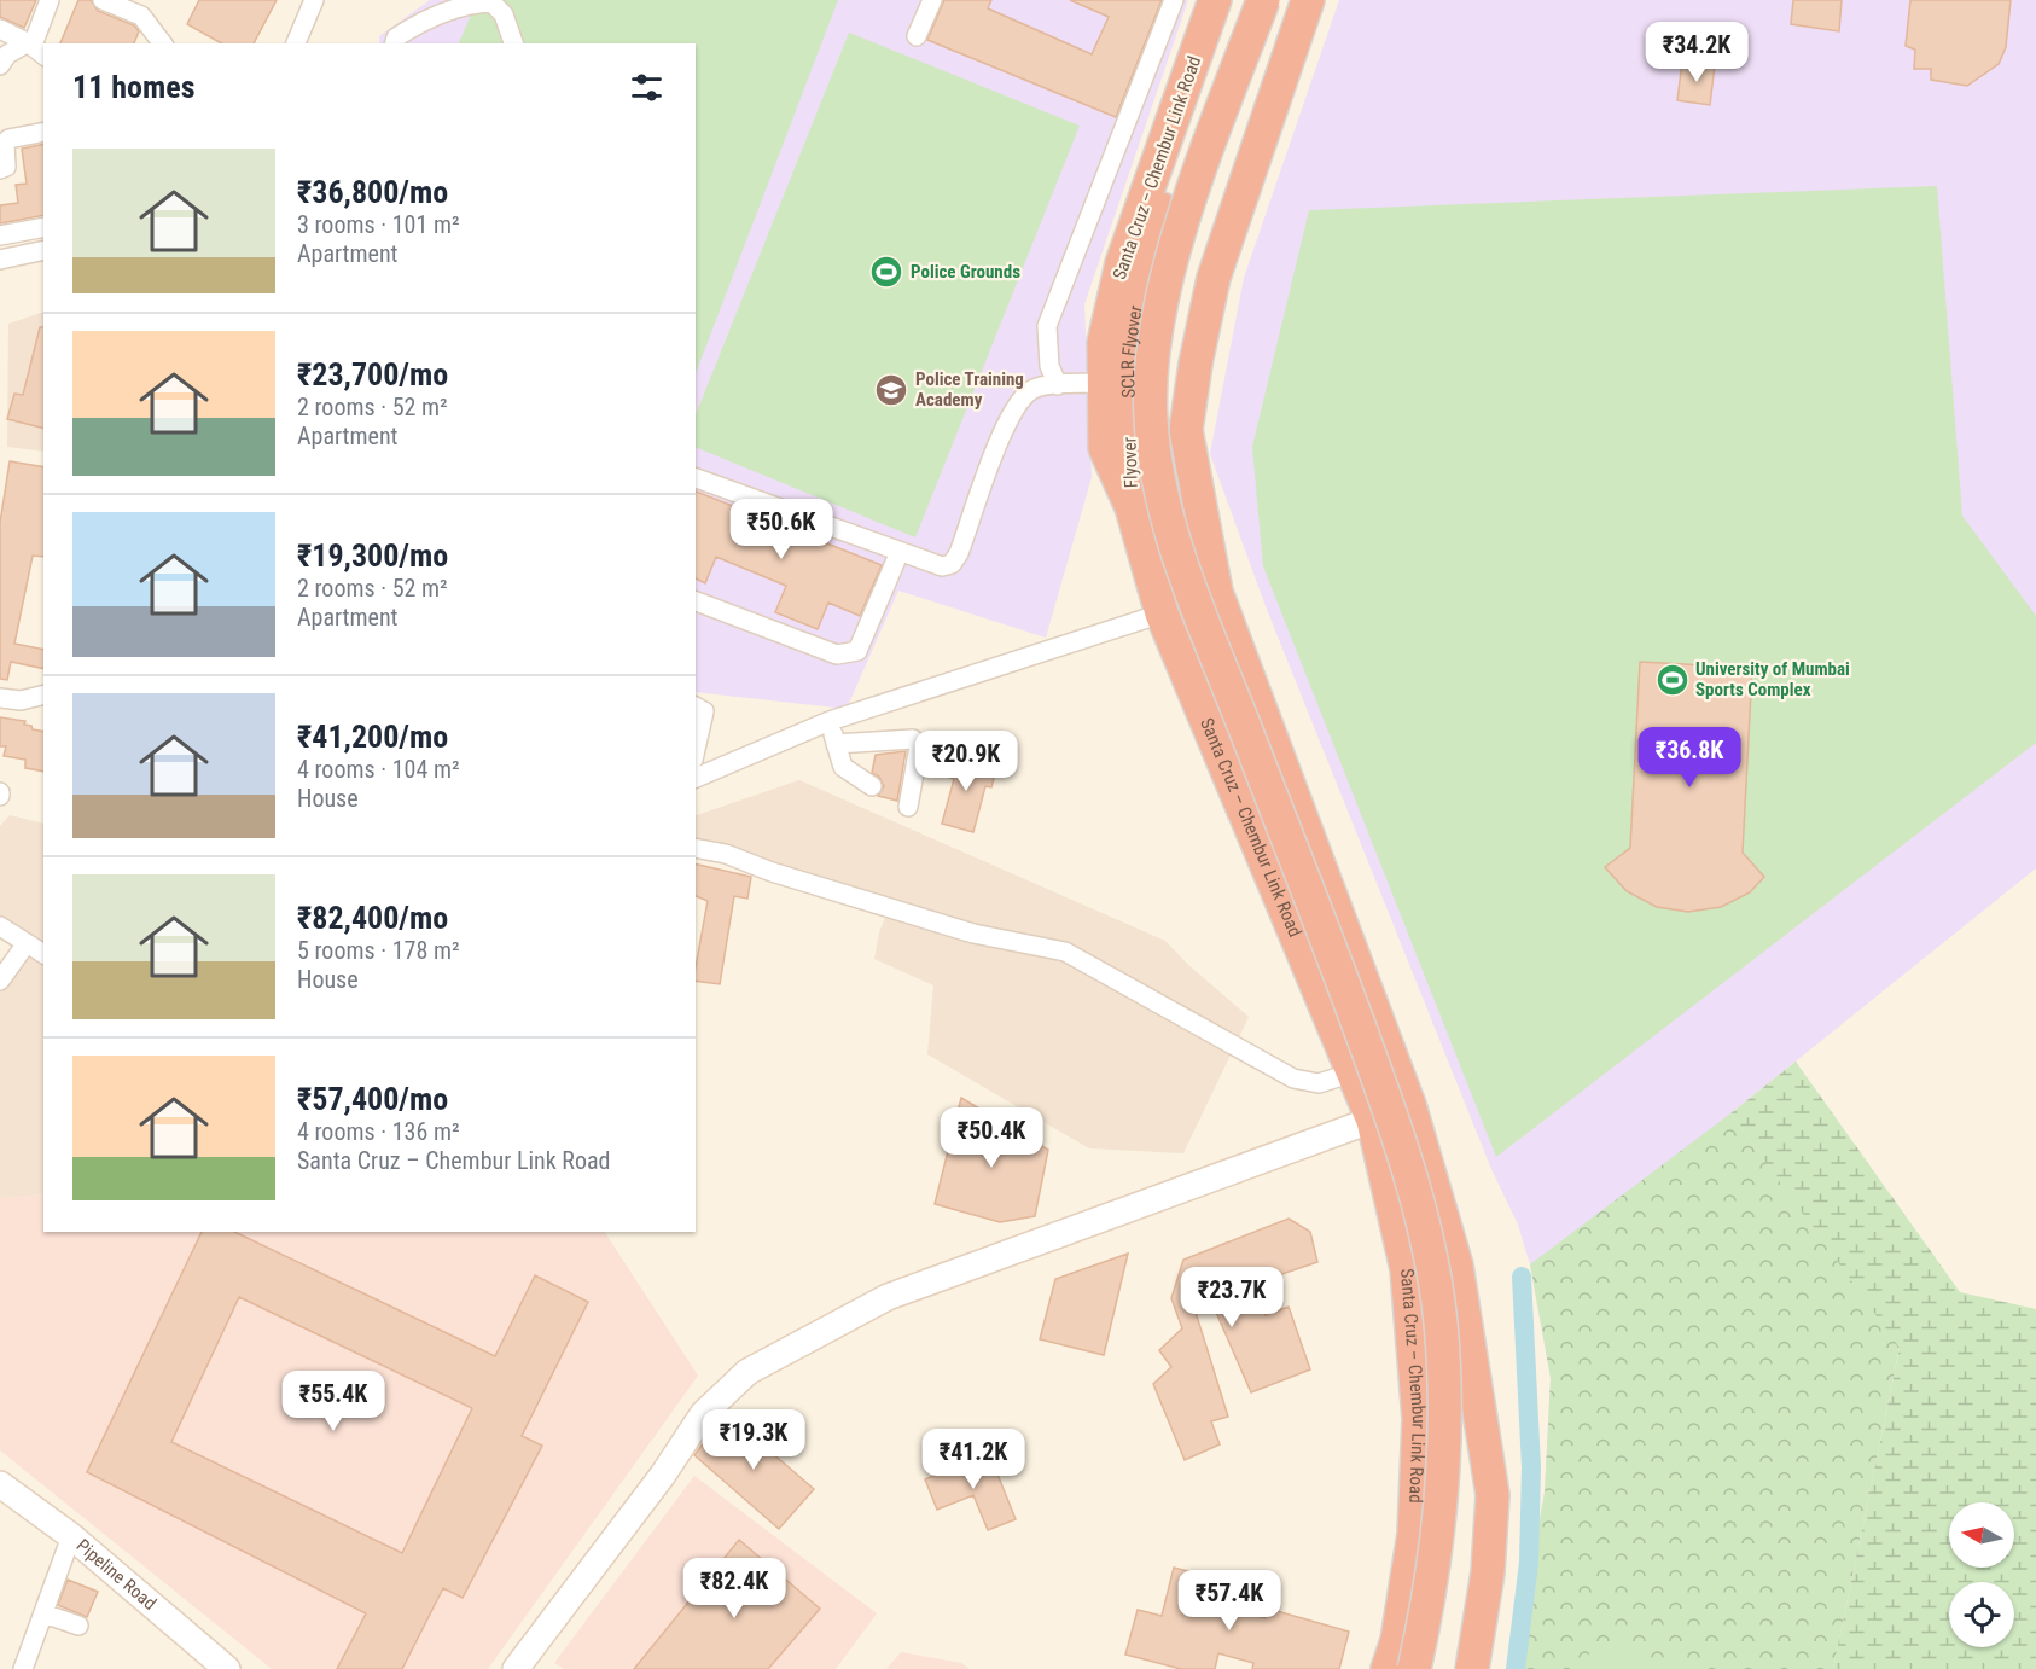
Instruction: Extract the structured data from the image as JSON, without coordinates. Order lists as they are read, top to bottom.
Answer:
{
  "streets": {
    "highway": ["Santa Cruz – Chembur Link Road", "SCLR Flyover", "Flyover"],
    "street": ["Pipeline Road"]
  },
  "crossings": [
    ["Santa Cruz – Chembur Link Road", "Flyover"],
    ["SCLR Flyover", "Flyover"]
  ],
  "places": {
    "sports": ["Police Grounds", "University of Mumbai Sports Complex"],
    "school or university": ["Police Training Academy"]
  },
  "north": "left",
  "page": {
    "price": [
      "₹34.2K",
      "₹50.6K",
      "₹36.8K",
      "₹20.9K",
      "₹50.4K",
      "₹23.7K",
      "₹55.4K",
      "₹19.3K",
      "₹41.2K",
      "₹82.4K",
      "₹57.4K"
    ],
    "heading": "11 homes",
    "list": [
      {
        "name": "₹36,800/mo",
        "note": "3 rooms · 101 m² · Apartment"
      },
      {
        "name": "₹23,700/mo",
        "note": "2 rooms · 52 m² · Apartment"
      },
      {
        "name": "₹19,300/mo",
        "note": "2 rooms · 52 m² · Apartment"
      },
      {
        "name": "₹41,200/mo",
        "note": "4 rooms · 104 m² · House"
      },
      {
        "name": "₹82,400/mo",
        "note": "5 rooms · 178 m² · House"
      },
      {
        "name": "₹57,400/mo",
        "note": "4 rooms · 136 m² · Santa Cruz – Chembur Link Road"
      }
    ]
  }
}
